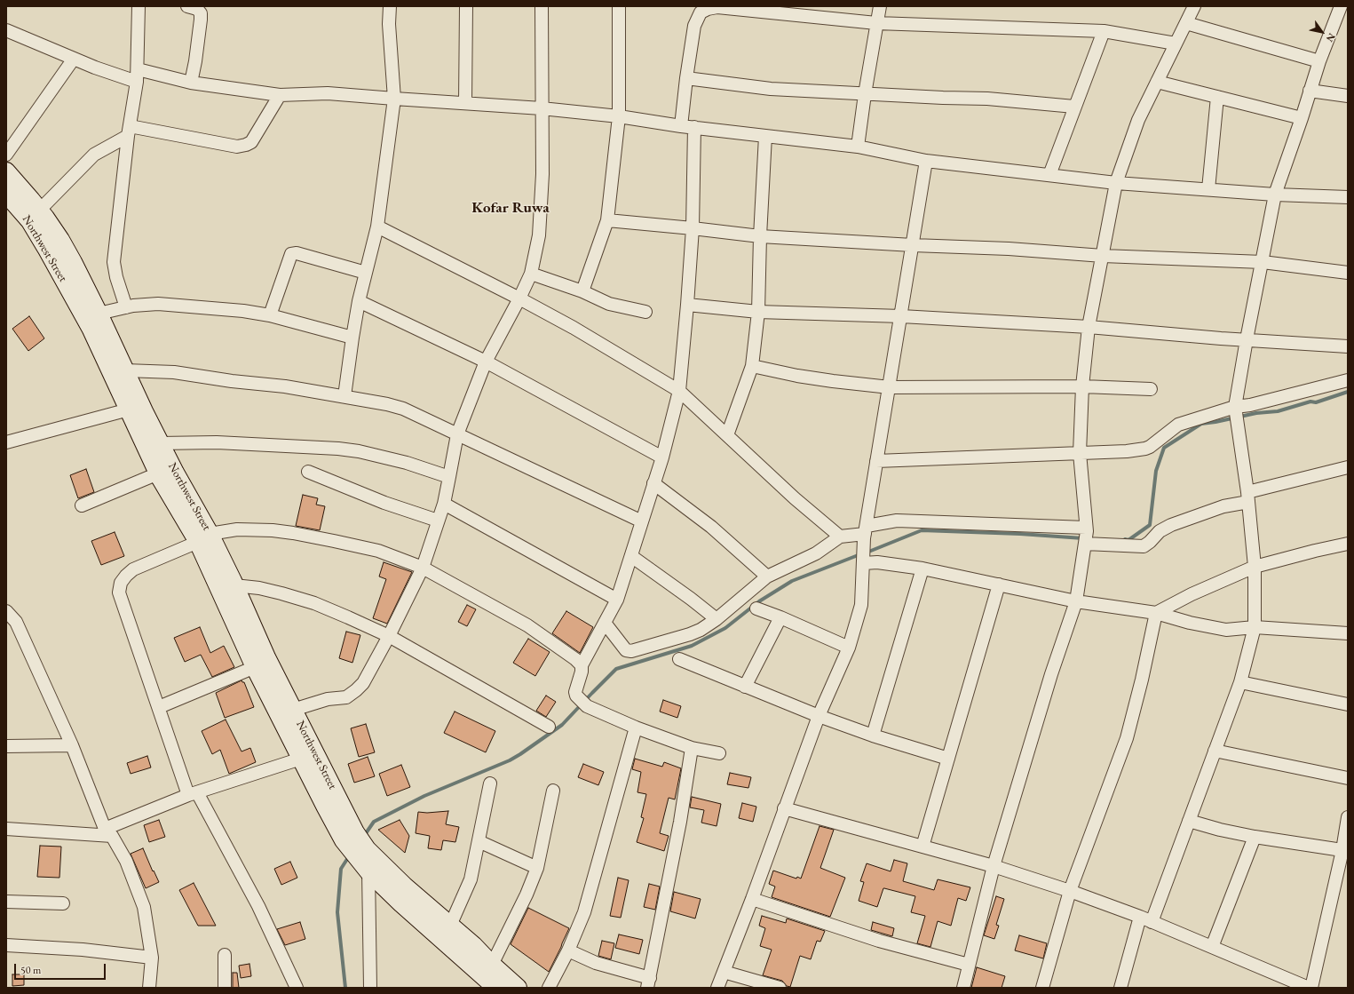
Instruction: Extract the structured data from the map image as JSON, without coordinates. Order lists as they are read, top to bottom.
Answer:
{
  "streets": {
    "main road": ["Northwest Street"]
  },
  "districts": ["Kofar Ruwa"],
  "scale_bar": "50 m",
  "north": "bottom right"
}
